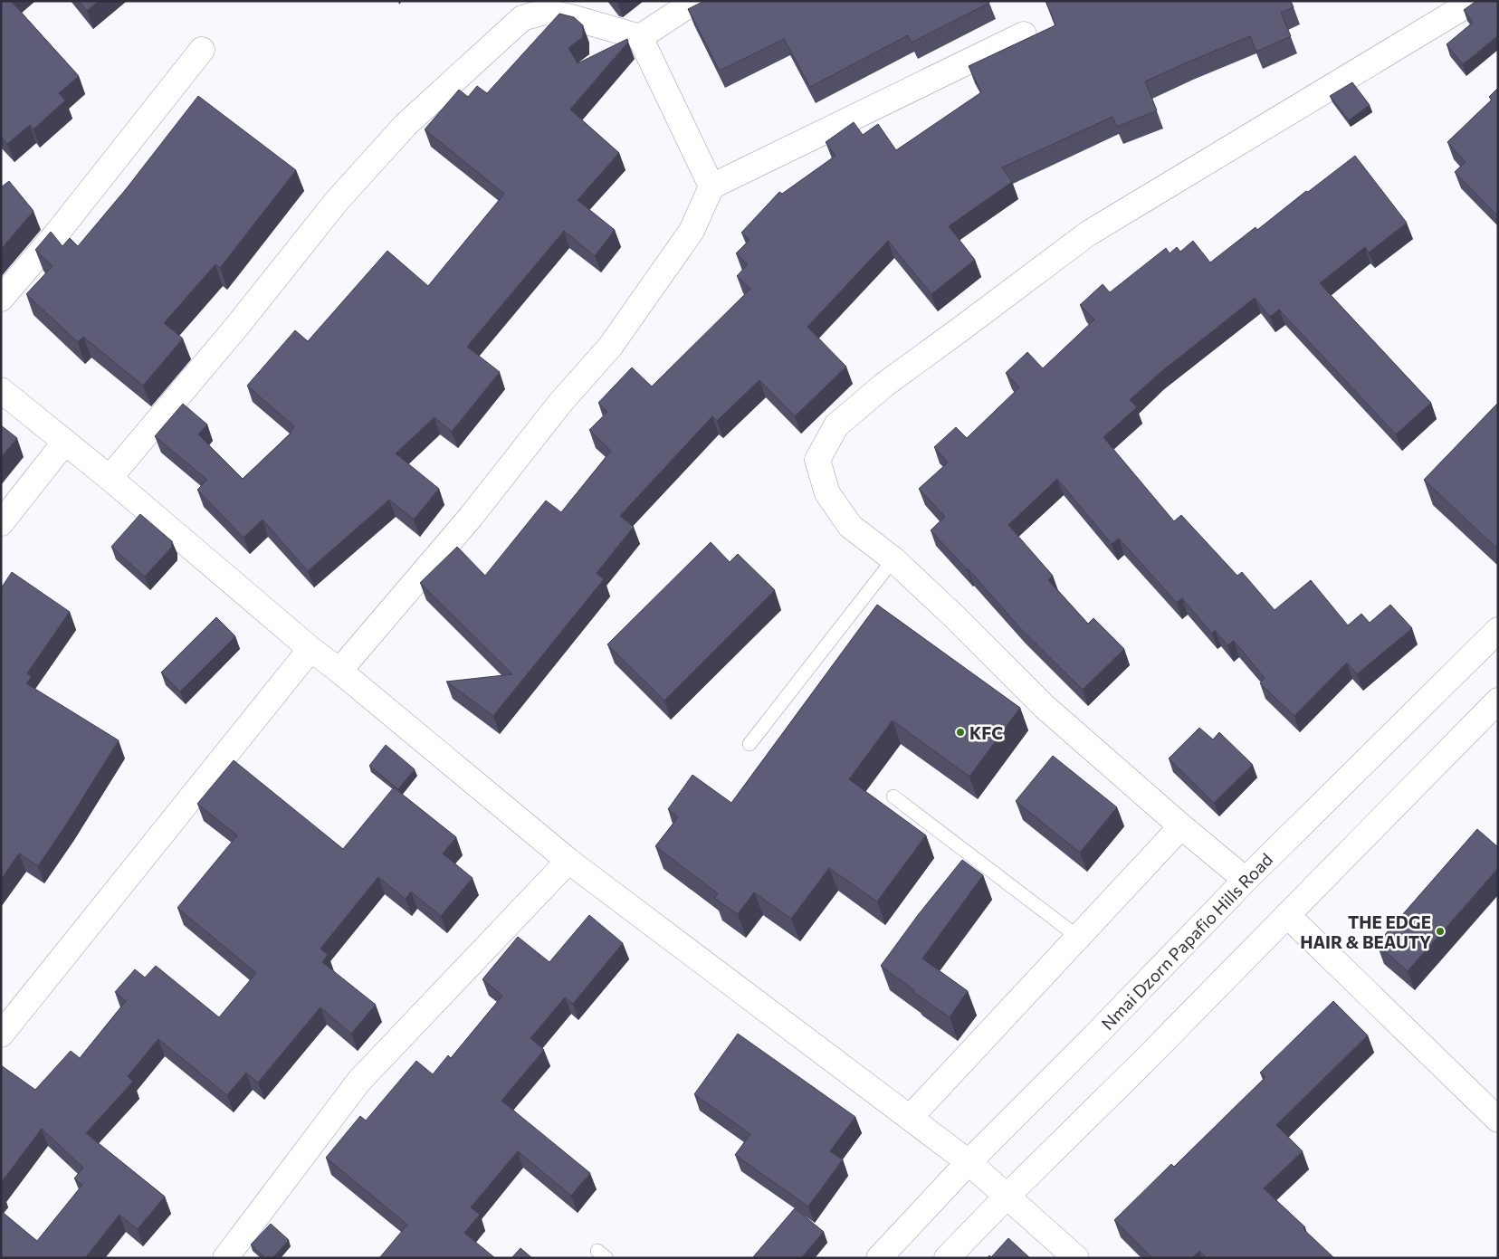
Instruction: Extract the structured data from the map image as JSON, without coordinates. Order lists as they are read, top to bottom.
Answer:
{
  "streets": {
    "street": ["Nmai Dzorn Papafio Hills Road"]
  },
  "places": ["KFC", "THE EDGE HAIR & BEAUTY"]
}
